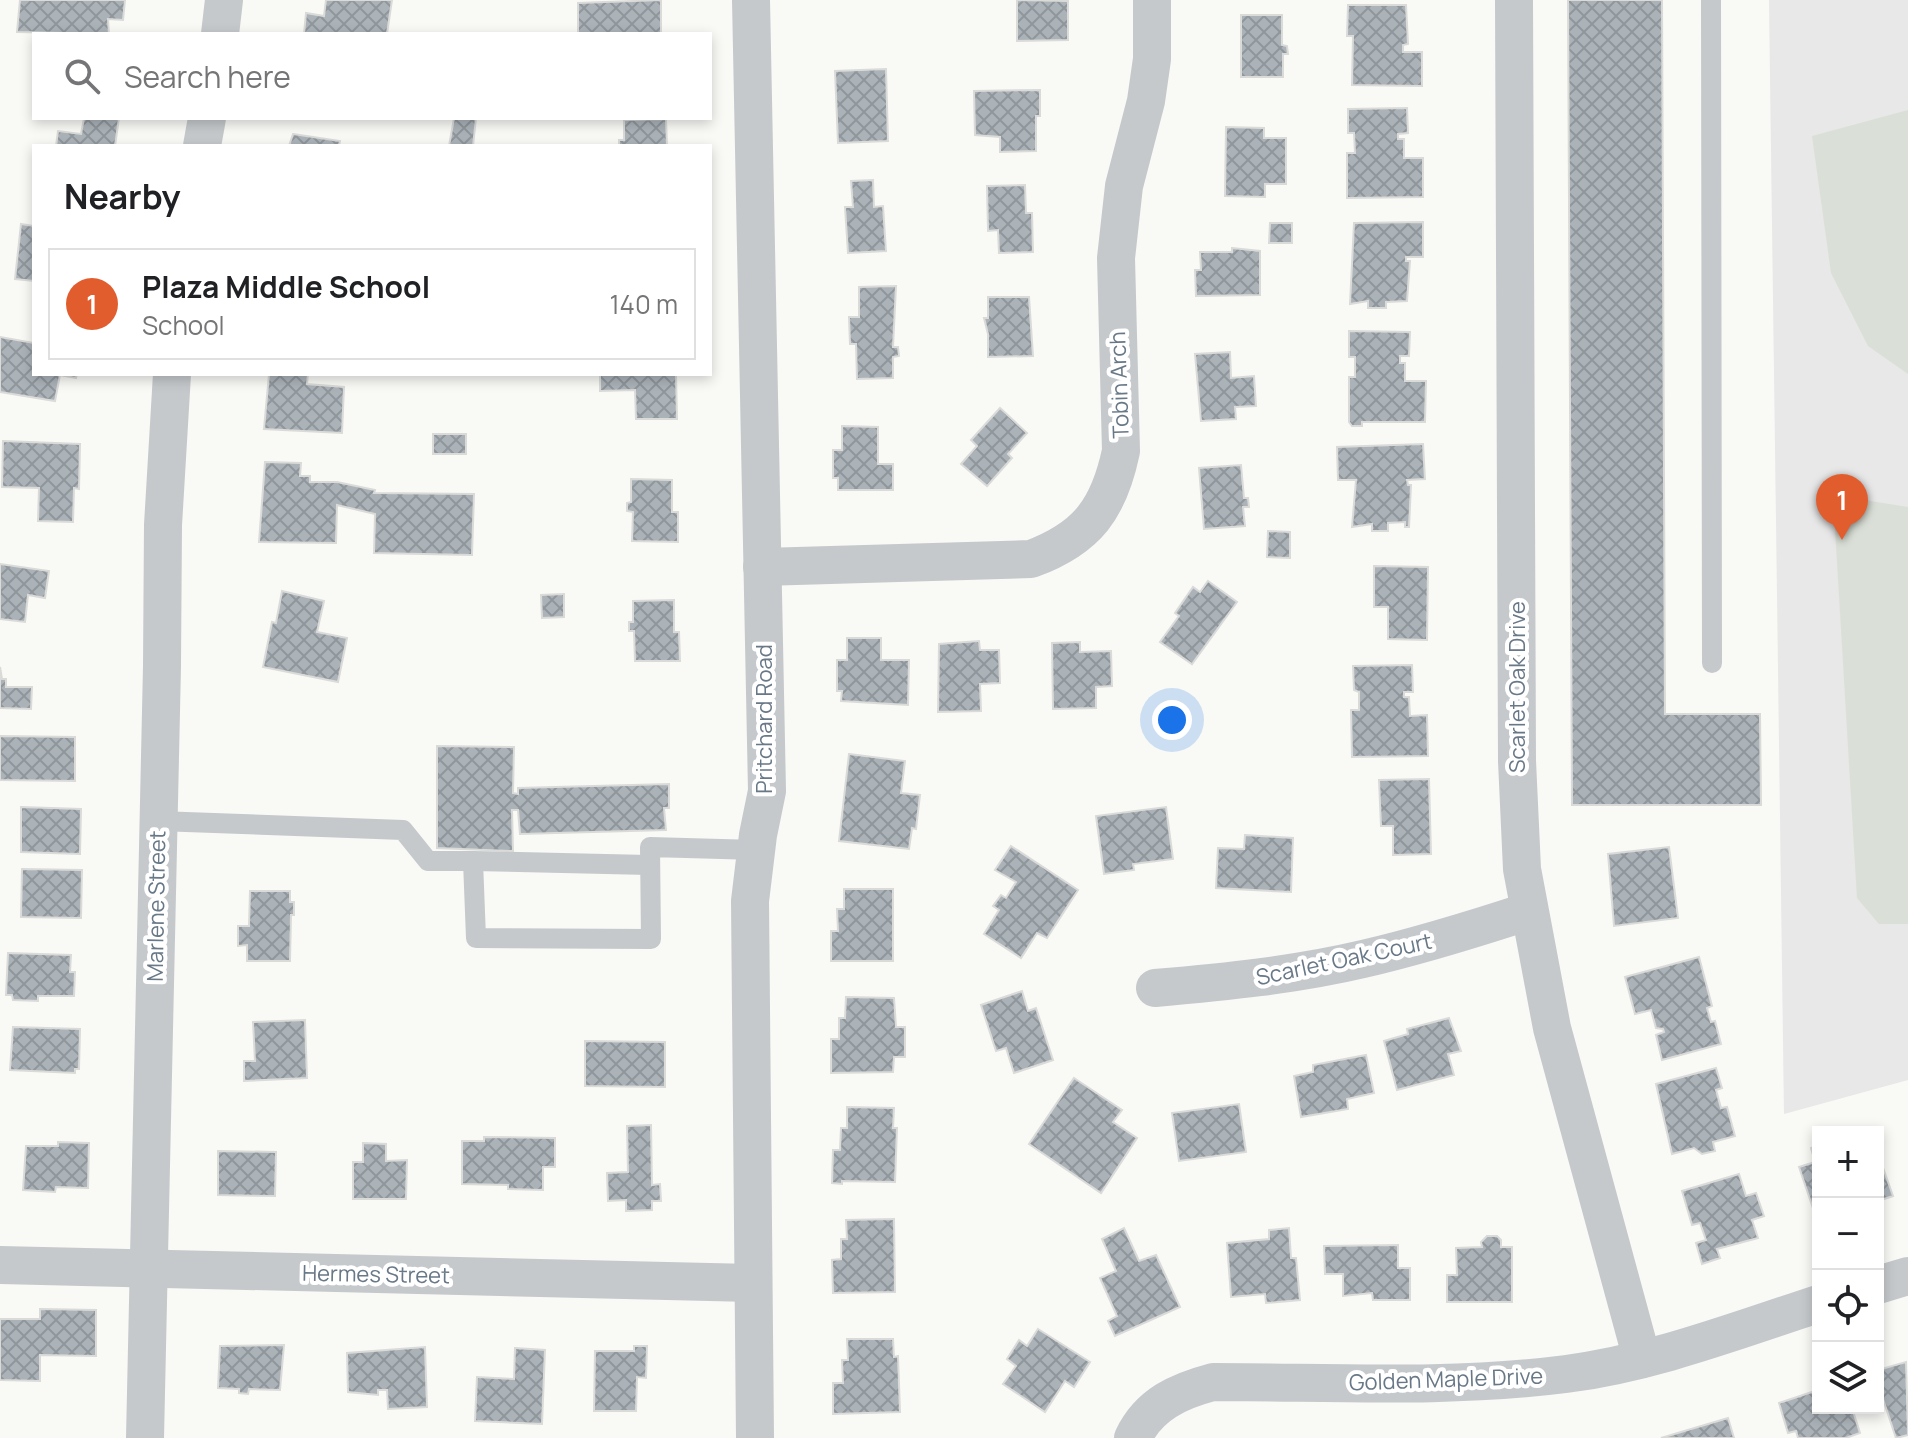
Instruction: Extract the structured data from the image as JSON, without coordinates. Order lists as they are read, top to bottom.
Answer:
{
  "streets": {
    "street": [
      "Tobin Arch",
      "Scarlet Oak Drive",
      "Pritchard Road",
      "Marlene Street",
      "Scarlet Oak Court",
      "Hermes Street",
      "Golden Maple Drive"
    ]
  },
  "crossings": [
    ["Tobin Arch", "Pritchard Road"],
    ["Scarlet Oak Drive", "Scarlet Oak Court"],
    ["Scarlet Oak Drive", "Golden Maple Drive"],
    ["Pritchard Road", "Hermes Street"],
    ["Marlene Street", "Hermes Street"]
  ],
  "page": {
    "search": "Search here",
    "heading": "Nearby",
    "list": [
      {
        "mark": "1",
        "name": "Plaza Middle School",
        "note": "School",
        "value": "140 m"
      }
    ],
    "pins": "1",
    "map_buttons": ["+", "−"]
  }
}
